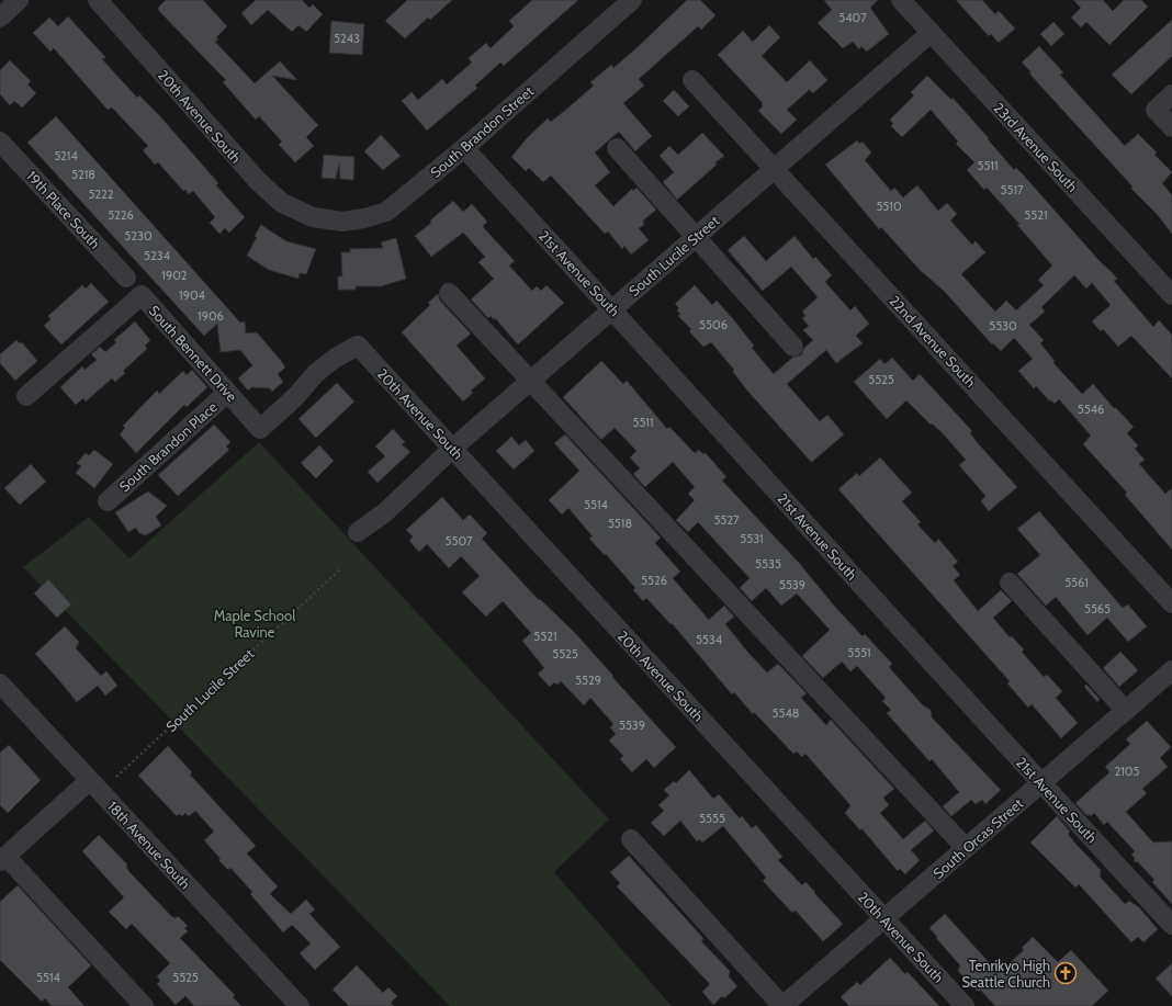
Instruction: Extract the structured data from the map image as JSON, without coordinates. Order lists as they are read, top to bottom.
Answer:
{
  "streets": {
    "street": [
      "20th Avenue South",
      "South Brandon Street",
      "23rd Avenue South",
      "19th Place South",
      "South Lucile Street",
      "21st Avenue South",
      "22nd Avenue South",
      "South Bennett Drive",
      "South Brandon Place",
      "South Orcas Street",
      "18th Avenue South"
    ]
  },
  "crossings": [
    ["20th Avenue South", "South Brandon Street"],
    ["20th Avenue South", "South Lucile Street"],
    ["20th Avenue South", "South Bennett Drive"],
    ["20th Avenue South", "South Orcas Street"],
    ["South Brandon Street", "21st Avenue South"],
    ["23rd Avenue South", "South Lucile Street"],
    ["South Lucile Street", "21st Avenue South"],
    ["South Lucile Street", "22nd Avenue South"],
    ["21st Avenue South", "South Orcas Street"],
    ["South Bennett Drive", "South Brandon Place"]
  ],
  "parks": ["Maple School Ravine"],
  "places": {
    "church": ["Tenrikyo High Seattle Church"]
  },
  "house_numbers": [
    "5407",
    "5243",
    "5214",
    "5511",
    "5218",
    "5517",
    "5222",
    "5510",
    "5226",
    "5521",
    "5230",
    "5234",
    "1902",
    "1904",
    "1906",
    "5506",
    "5530",
    "5525",
    "5546",
    "5511",
    "5514",
    "5527",
    "5518",
    "5531",
    "5507",
    "5535",
    "5526",
    "5561",
    "5539",
    "5565",
    "5521",
    "5534",
    "5551",
    "5525",
    "5529",
    "5548",
    "5539",
    "2105",
    "5555",
    "5514",
    "5525"
  ]
}
